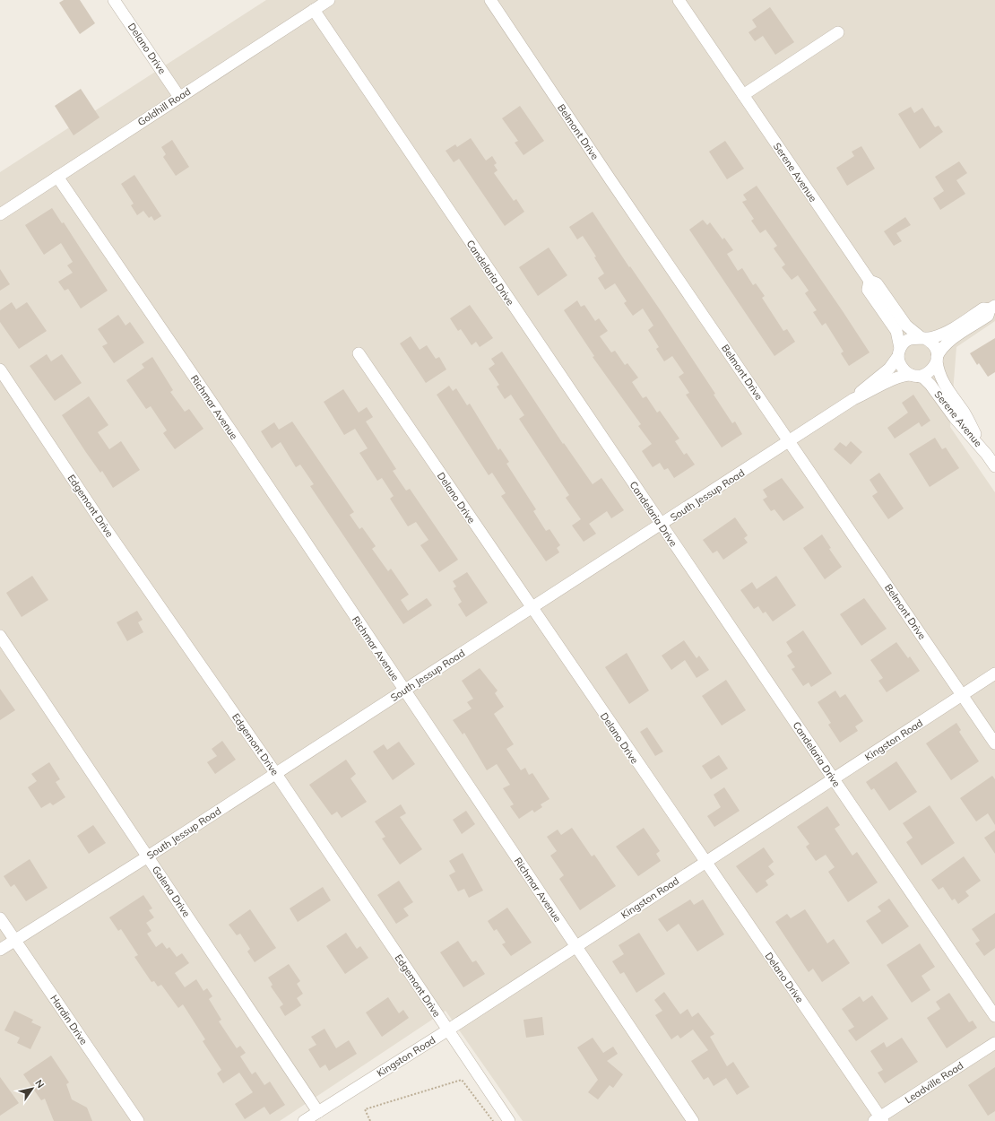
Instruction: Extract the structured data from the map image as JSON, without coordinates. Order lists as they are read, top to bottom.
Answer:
{
  "streets": {
    "street": [
      "Delano Drive",
      "Goldhill Road",
      "Belmont Drive",
      "Serene Avenue",
      "Candelaria Drive",
      "Richmar Avenue",
      "South Jessup Road",
      "Edgemont Drive",
      "Kingston Road",
      "Galena Drive",
      "Hardin Drive",
      "Leadville Road"
    ]
  },
  "crossings": [
    ["Delano Drive", "Goldhill Road"],
    ["Delano Drive", "South Jessup Road"],
    ["Delano Drive", "Kingston Road"],
    ["Delano Drive", "Leadville Road"],
    ["Goldhill Road", "Candelaria Drive"],
    ["Goldhill Road", "Richmar Avenue"],
    ["Belmont Drive", "South Jessup Road"],
    ["Belmont Drive", "Kingston Road"],
    ["Serene Avenue", "South Jessup Road"],
    ["Candelaria Drive", "South Jessup Road"],
    ["Candelaria Drive", "Kingston Road"],
    ["Richmar Avenue", "South Jessup Road"],
    ["Richmar Avenue", "Kingston Road"],
    ["South Jessup Road", "Edgemont Drive"],
    ["South Jessup Road", "Galena Drive"],
    ["South Jessup Road", "Hardin Drive"],
    ["Edgemont Drive", "Kingston Road"],
    ["Kingston Road", "Galena Drive"]
  ],
  "north": "top right"
}
